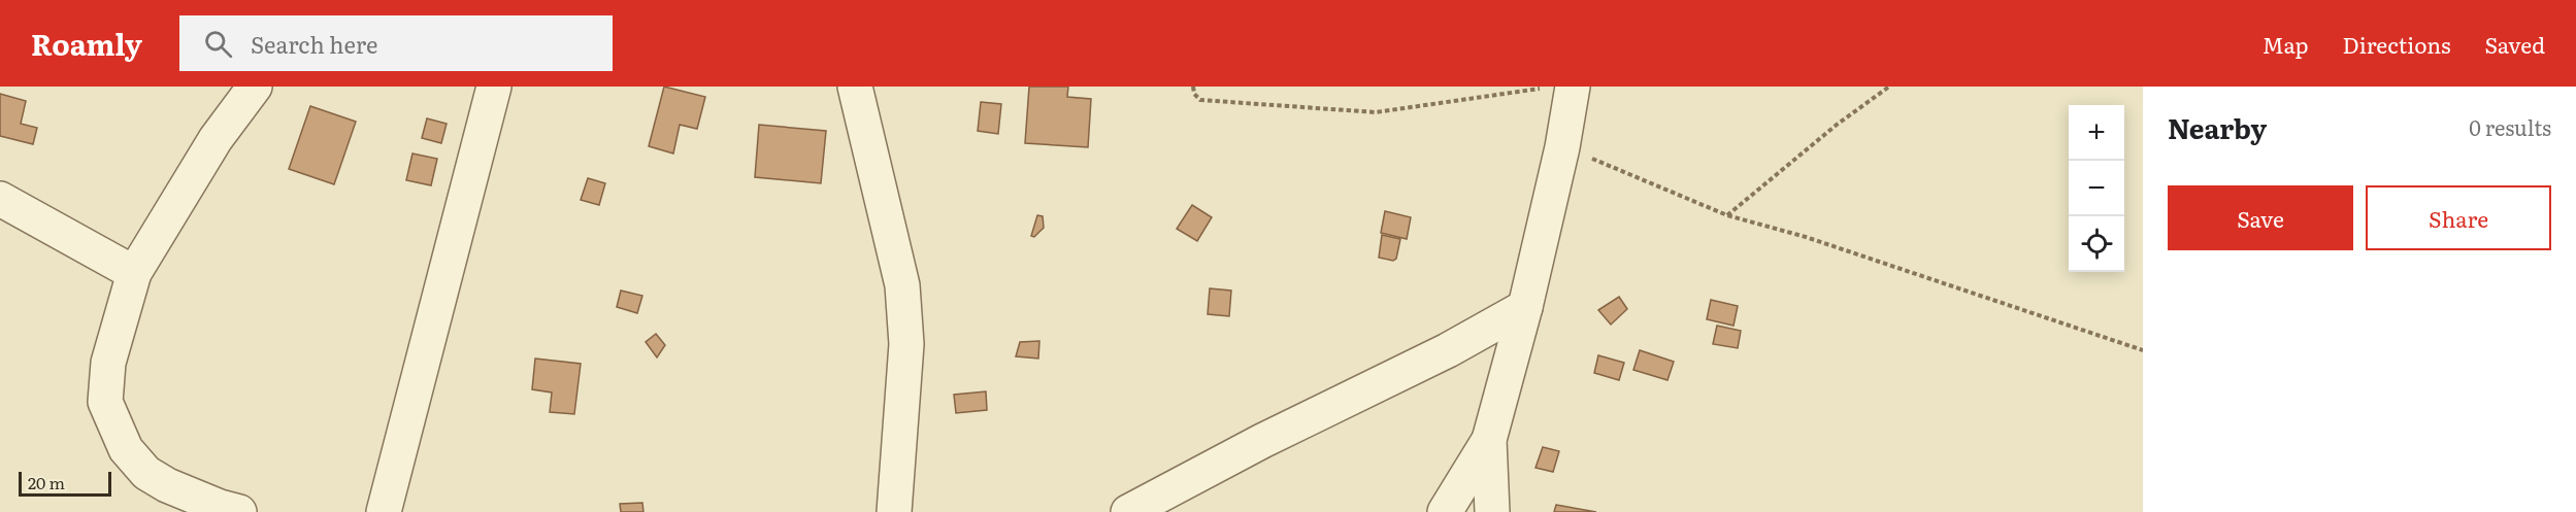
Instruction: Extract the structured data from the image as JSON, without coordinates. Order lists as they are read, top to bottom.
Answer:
{
  "scale_bar": "20 m",
  "page": {
    "header": "Roamly",
    "search": "Search here",
    "nav": ["Map", "Directions", "Saved"],
    "heading": ["Nearby", "0 results"],
    "map_buttons": ["+", "−"],
    "buttons": ["Save", "Share"],
    "scale": "20 m"
  }
}
